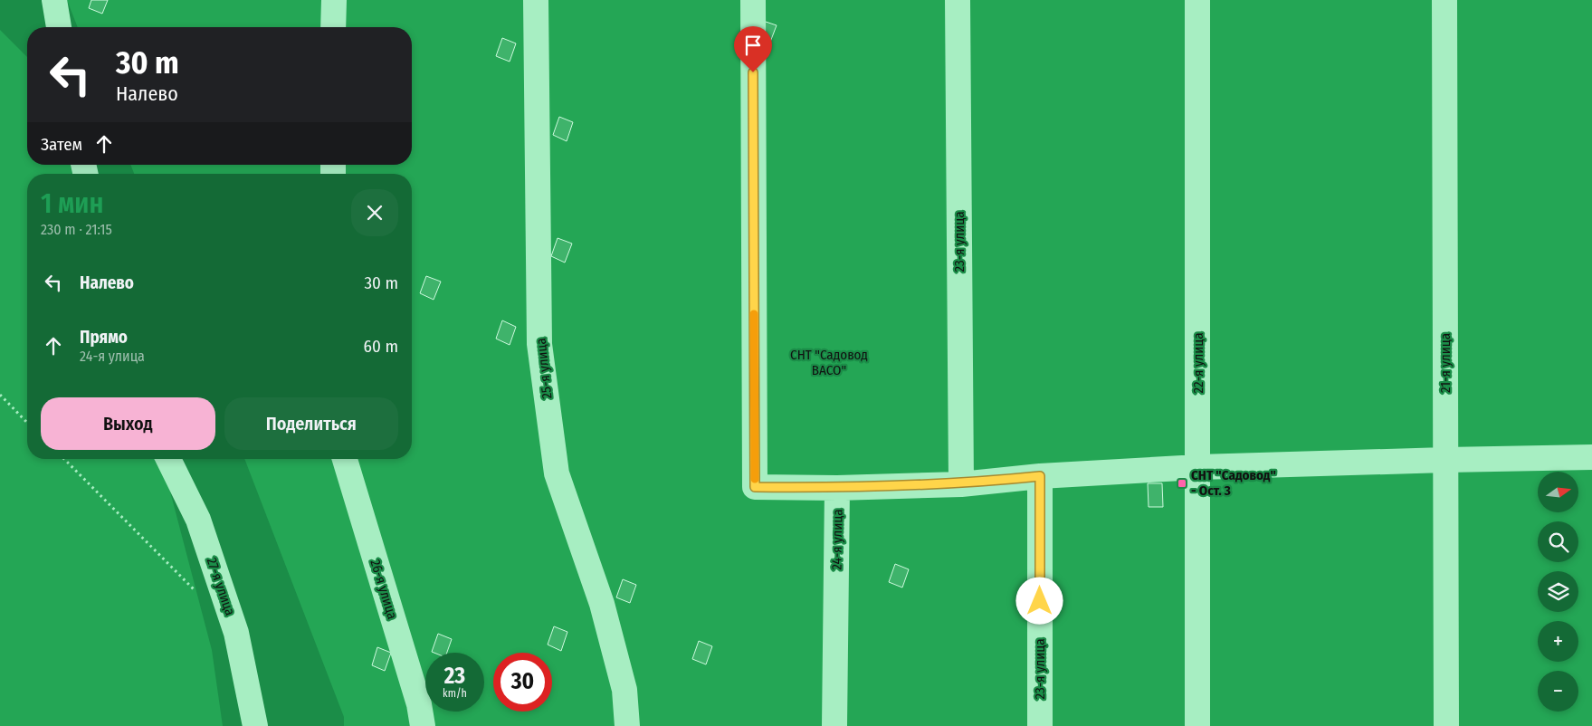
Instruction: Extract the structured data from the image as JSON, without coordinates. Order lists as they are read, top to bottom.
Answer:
{
  "streets": {
    "street": [
      "23-я улица",
      "22-я улица",
      "21-я улица",
      "25-я улица",
      "24-я улица",
      "27-я улица",
      "26-я улица"
    ]
  },
  "parks": ["СНТ \"Садовод ВАСО\""],
  "places": {
    "transit": ["СНТ \"Садовод\" - Ост. 3"]
  },
  "north": "right",
  "page": {
    "turn": ["30 m", "Налево"],
    "then": "Затем",
    "heading": ["1 мин", "230 m · 21:15"],
    "list": [
      {
        "name": "Налево",
        "value": "30 m"
      },
      {
        "name": "Прямо",
        "note": "24-я улица",
        "value": "60 m"
      }
    ],
    "buttons": ["Выход", "Поделиться"],
    "map_buttons": ["+", "−"],
    "speed": "23 km/h",
    "limit": "30"
  }
}
